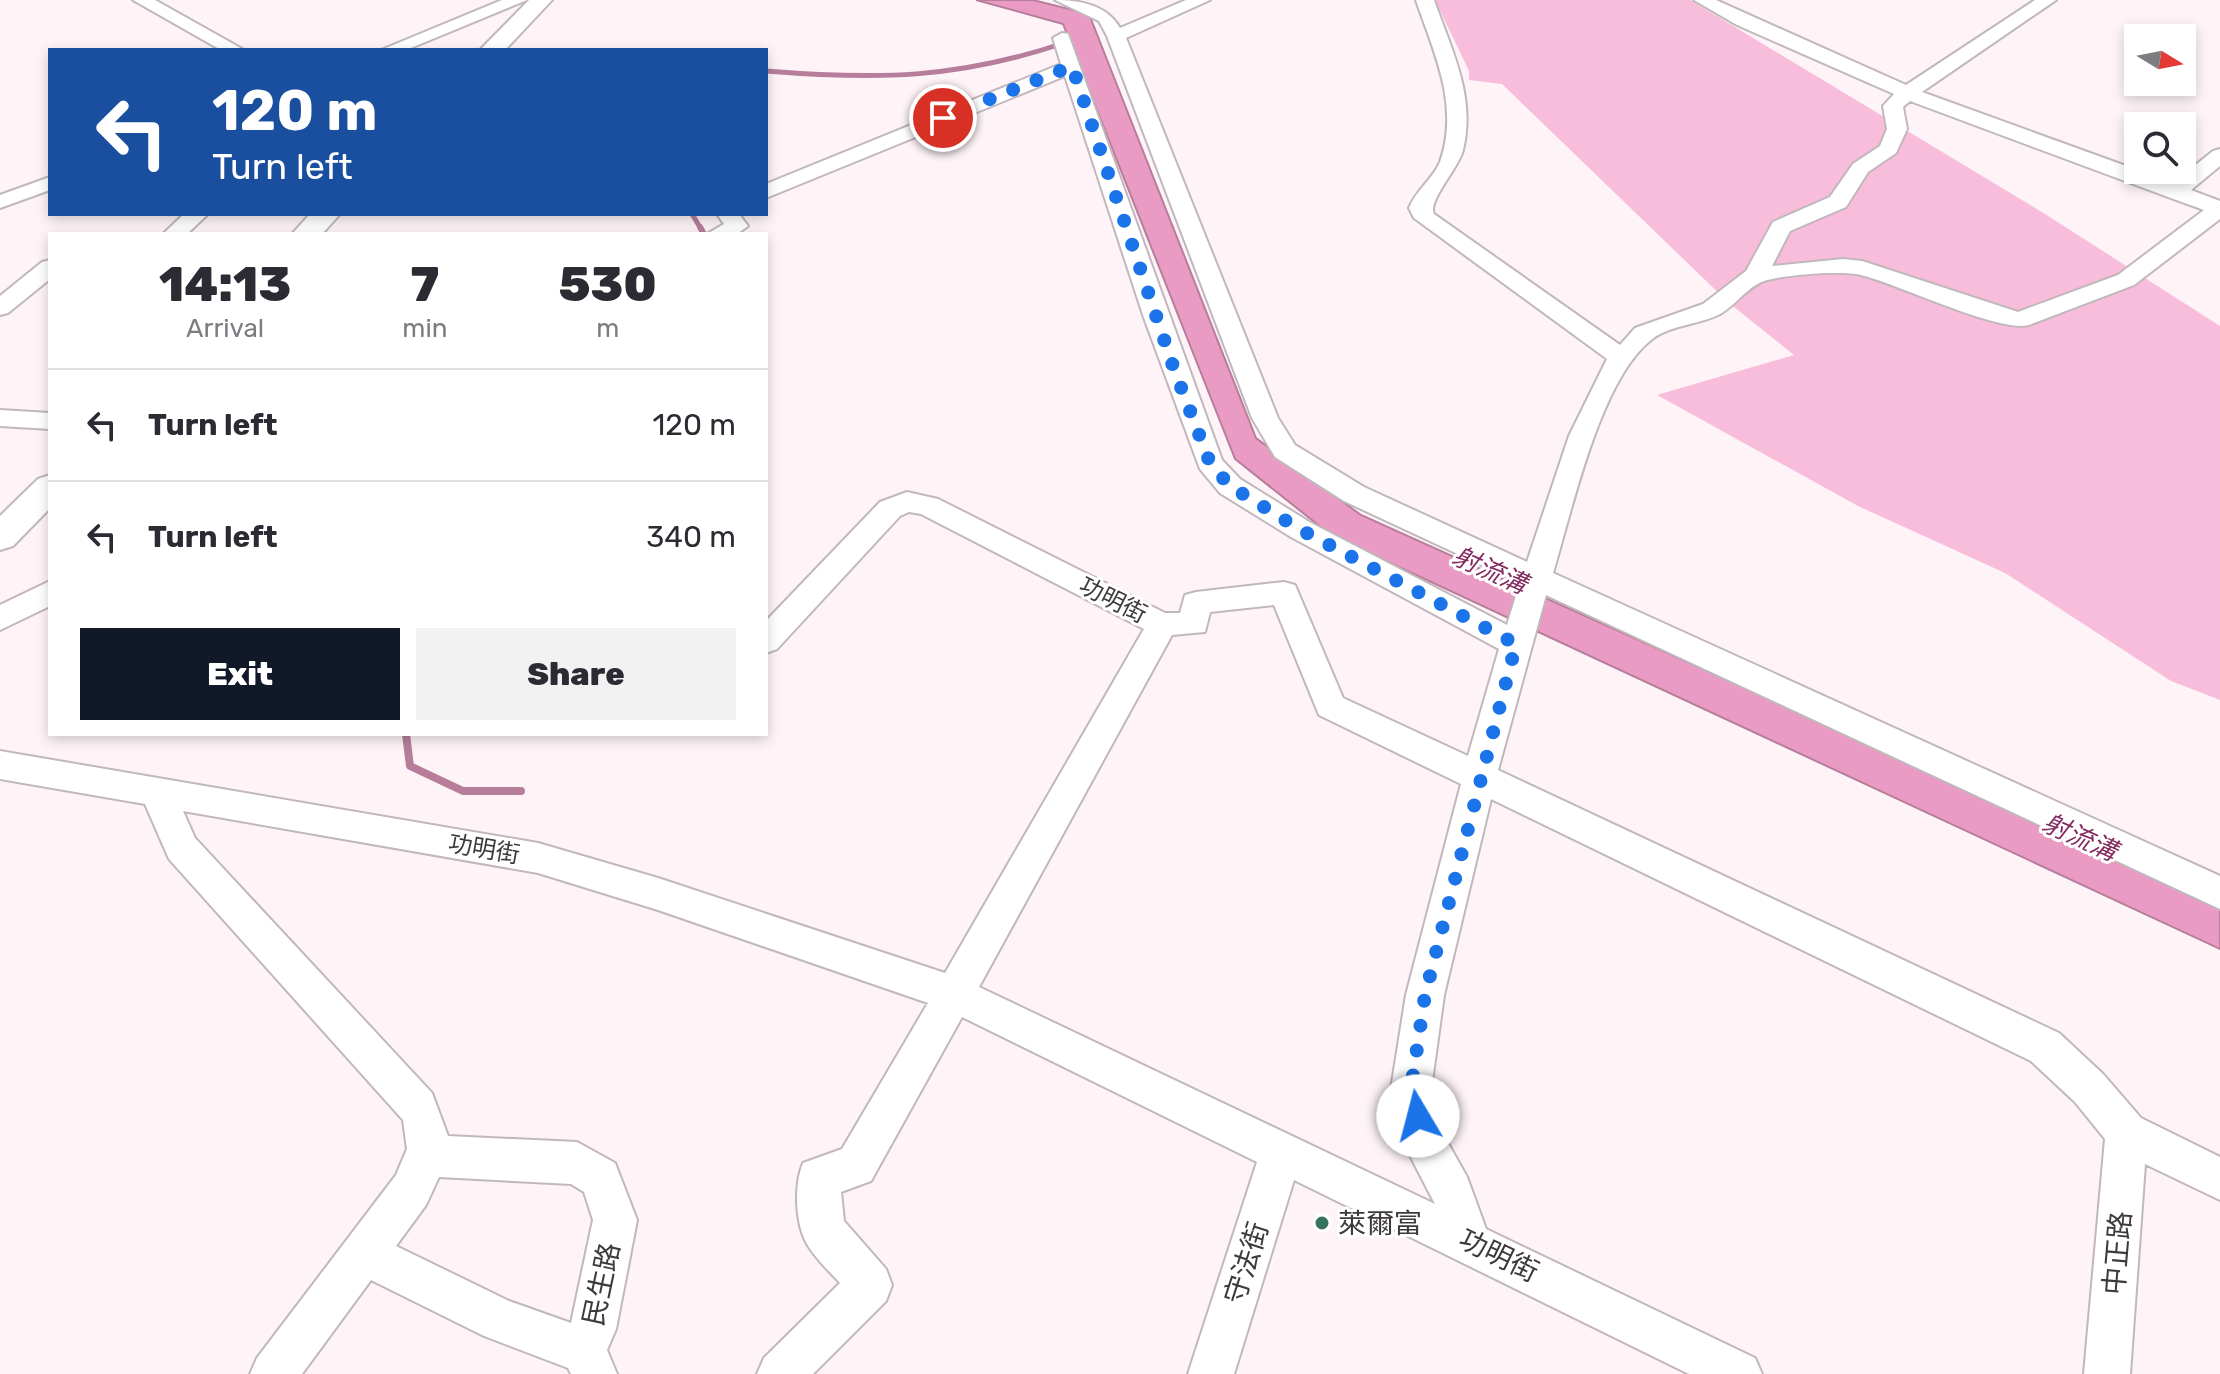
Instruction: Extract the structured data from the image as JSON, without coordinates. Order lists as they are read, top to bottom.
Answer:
{
  "streets": {
    "street": [
      "功明街",
      "中正路",
      "守法街",
      "民生路"
    ]
  },
  "crossings": [
    ["功明街", "守法街"]
  ],
  "water": ["射流溝"],
  "places": ["萊爾富"],
  "north": "right",
  "page": {
    "turn": ["120 m", "Turn left"],
    "eta": [
      "14:13",
      "Arrival",
      "7",
      "min",
      "530",
      "m"
    ],
    "list": [
      {
        "name": "Turn left",
        "value": "120 m"
      },
      {
        "name": "Turn left",
        "value": "340 m"
      }
    ],
    "buttons": ["Exit", "Share"]
  }
}
